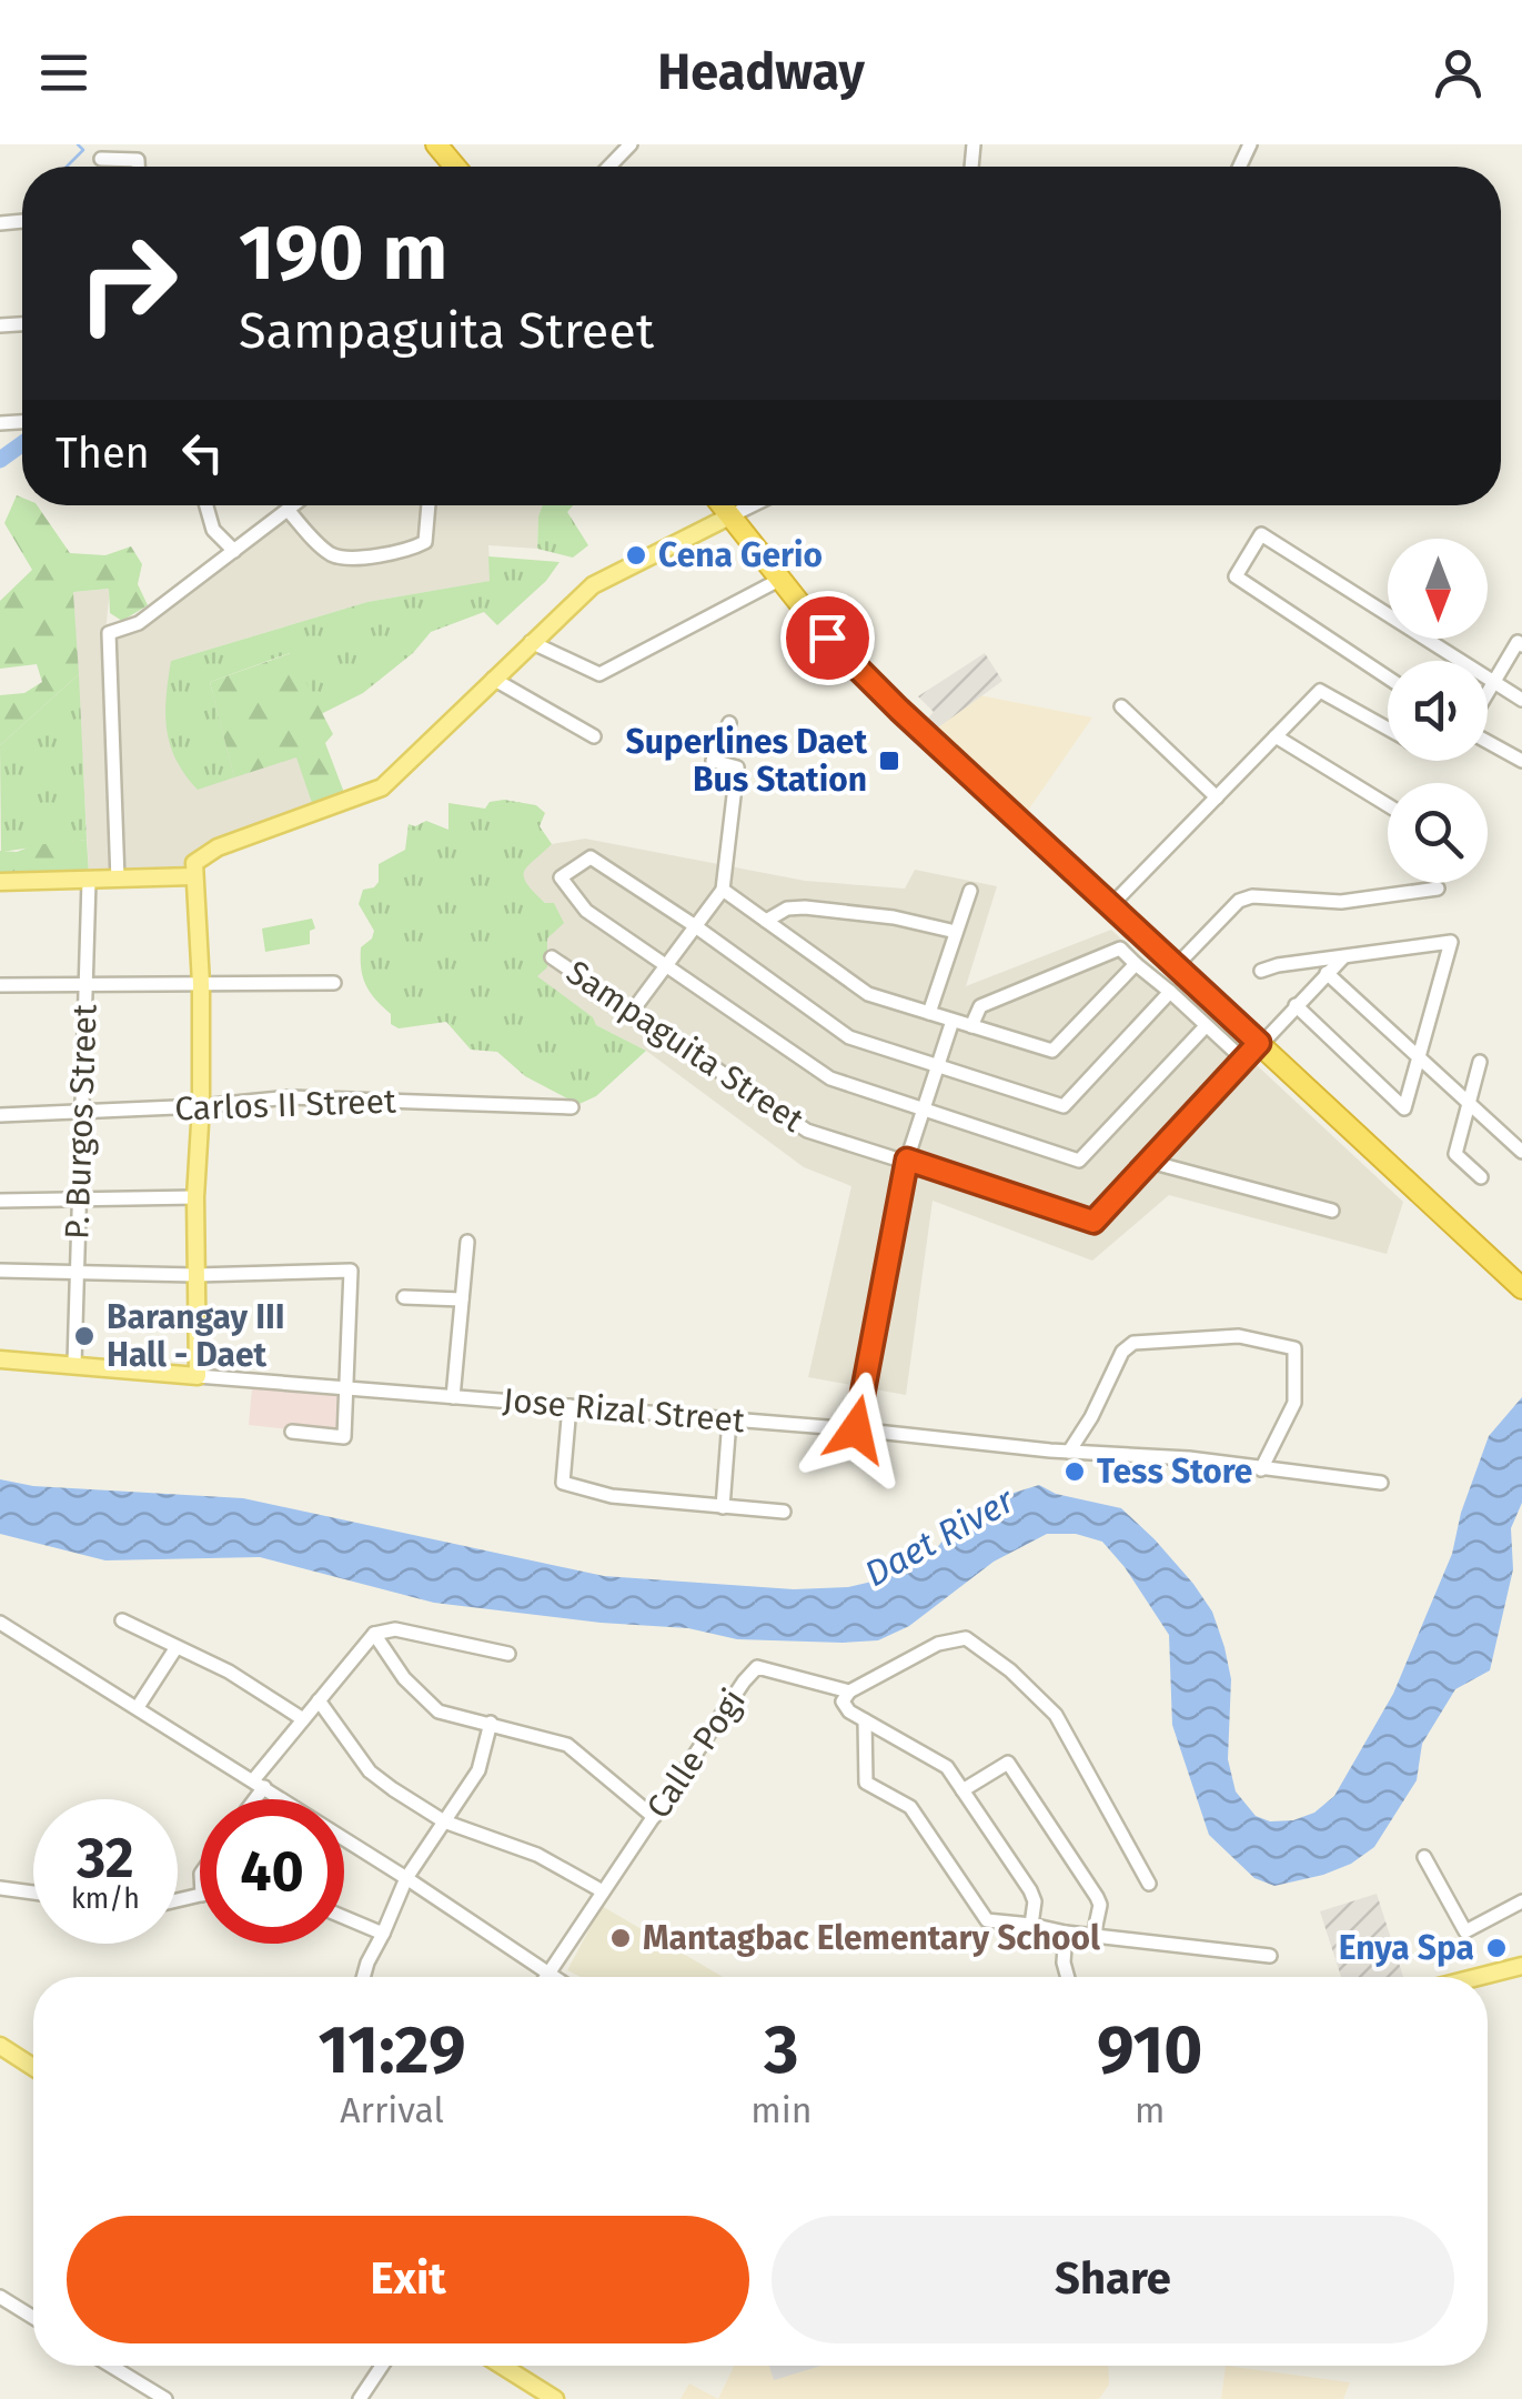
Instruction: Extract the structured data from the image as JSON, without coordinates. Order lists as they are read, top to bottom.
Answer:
{
  "streets": {
    "street": [
      "Sampaguita Street",
      "Carlos II Street",
      "P. Burgos Street",
      "Jose Rizal Street",
      "Calle Pogi"
    ]
  },
  "crossings": [
    ["Carlos II Street", "P. Burgos Street"]
  ],
  "water": ["Daet River"],
  "places": {
    "other": [
      "Cena Gerio",
      "Barangay III Hall - Daet",
      "Tess Store",
      "Mantagbac Elementary School",
      "Enya Spa"
    ],
    "transit": ["Superlines Daet Bus Station"]
  },
  "north": "bottom",
  "page": {
    "header": "Headway",
    "turn": ["190 m", "Sampaguita Street"],
    "then": "Then",
    "speed": "32 km/h",
    "limit": "40",
    "eta": [
      "11:29",
      "Arrival",
      "3",
      "min",
      "910",
      "m"
    ],
    "buttons": ["Exit", "Share"]
  }
}
